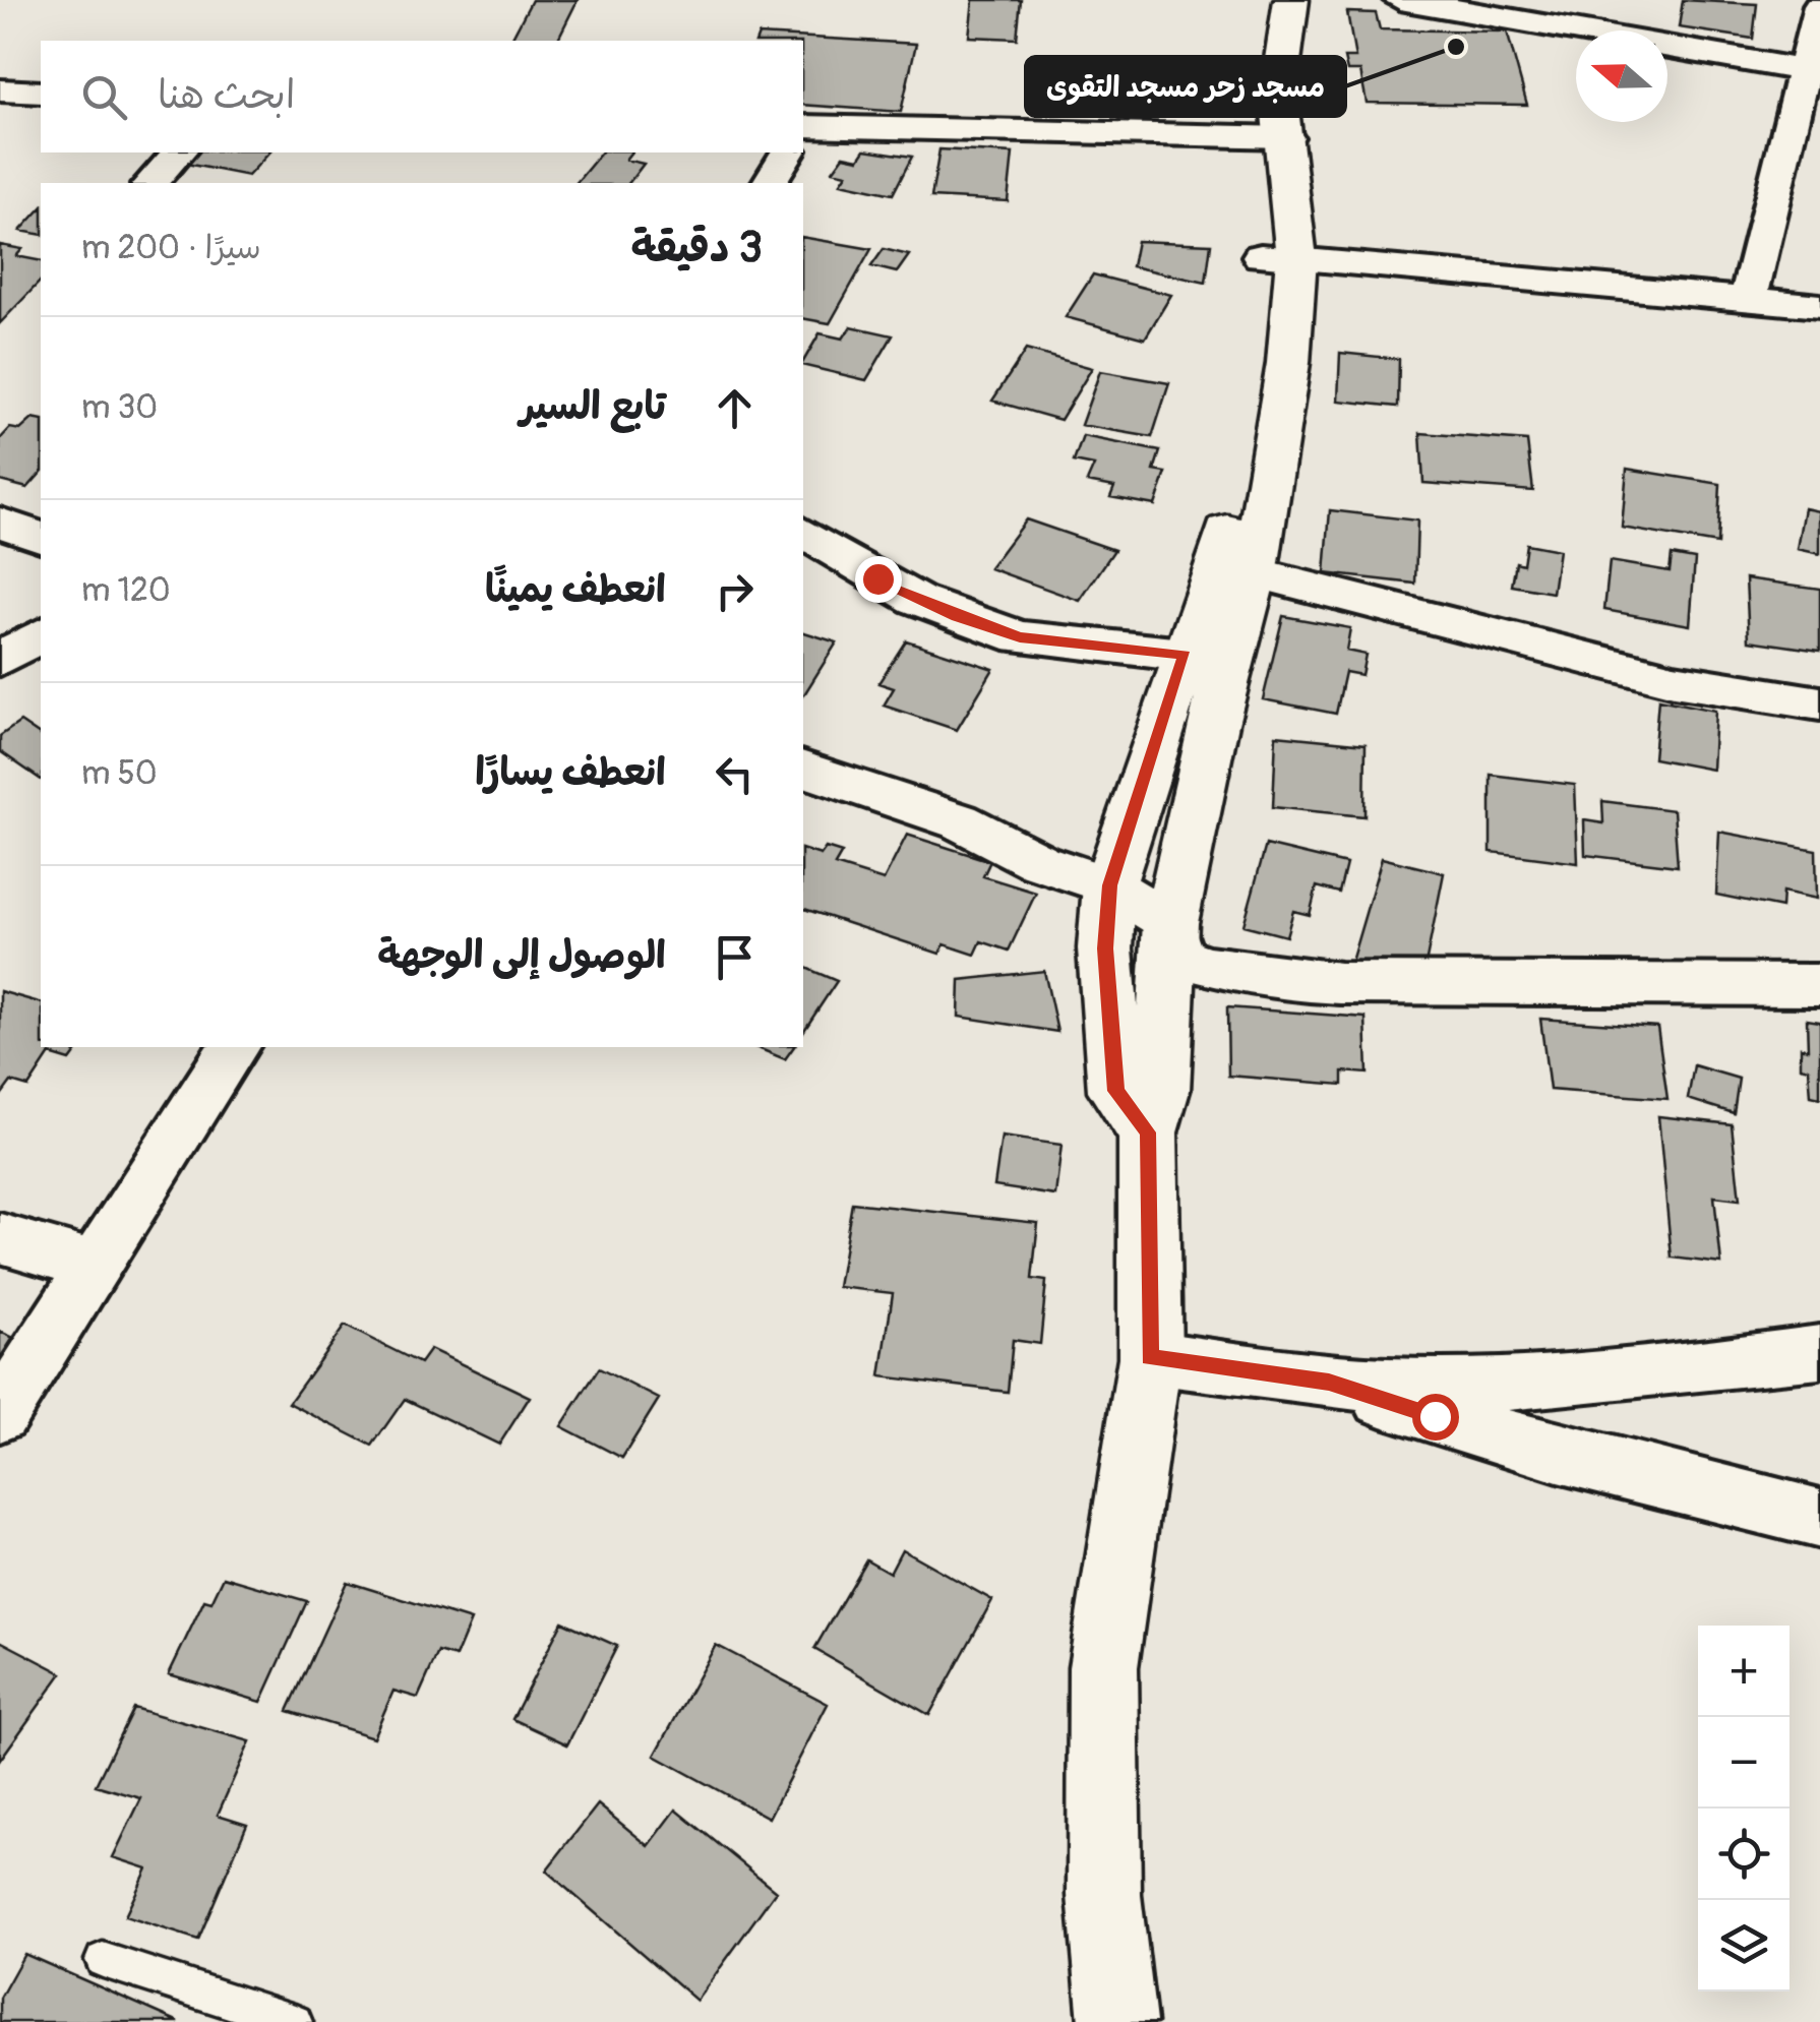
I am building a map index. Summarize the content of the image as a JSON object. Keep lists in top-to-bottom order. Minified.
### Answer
{"places":["مسجد زحر مسجد التقوى"],"north":"left","page":{"search":"ابحث هنا","heading":["3 دقيقة","سيرًا · 200 m"],"list":[["تابع السير","30 m"],["انعطف يمينًا","120 m"],["انعطف يسارًا","50 m"],"الوصول إلى الوجهة"],"map_buttons":["+","−"]}}
